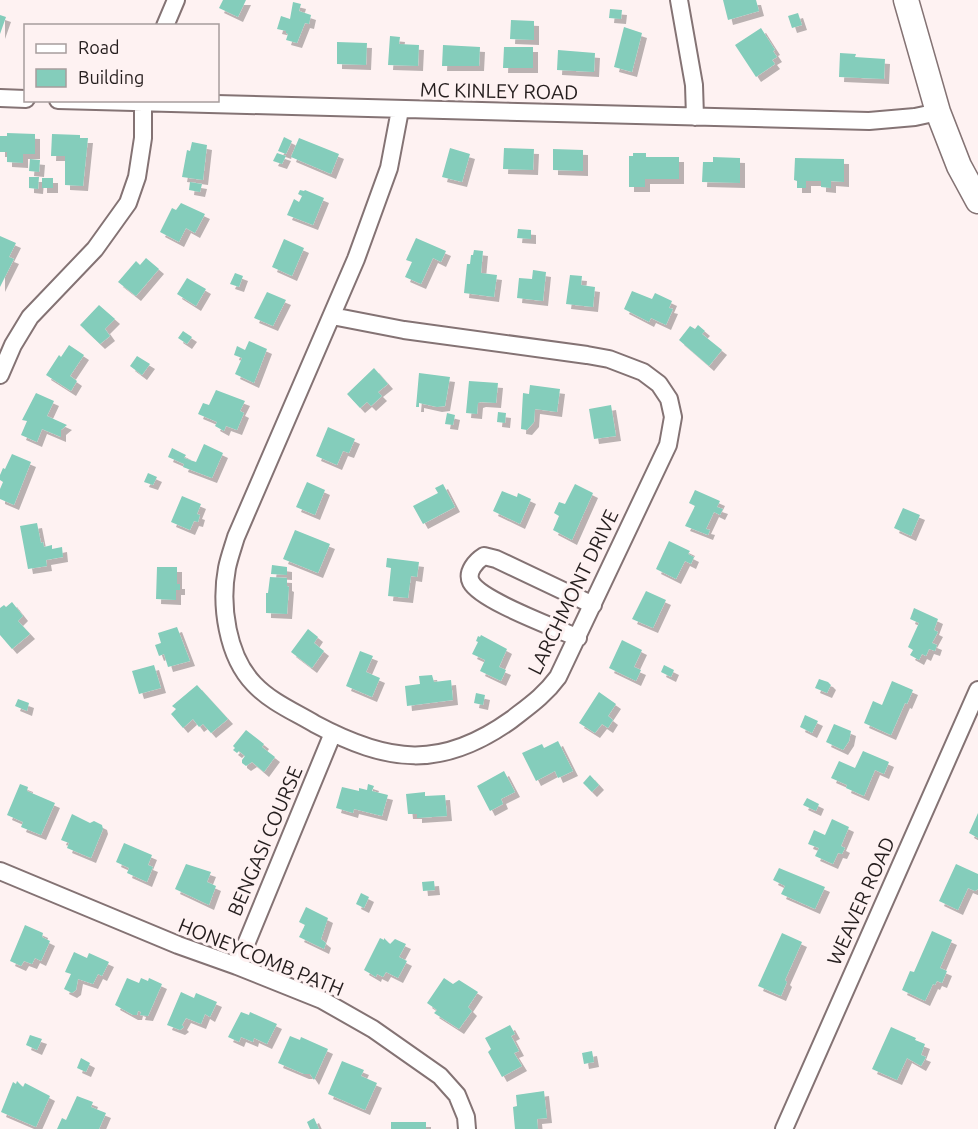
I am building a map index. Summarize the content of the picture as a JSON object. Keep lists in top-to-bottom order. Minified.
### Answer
{"streets":{"street":["MC KINLEY ROAD","LARCHMONT DRIVE","BENGASI COURSE","WEAVER ROAD","HONEYCOMB PATH"]},"crossings":[["MC KINLEY ROAD","LARCHMONT DRIVE"],["LARCHMONT DRIVE","BENGASI COURSE"],["BENGASI COURSE","HONEYCOMB PATH"]],"legend":["Road","Building"]}
